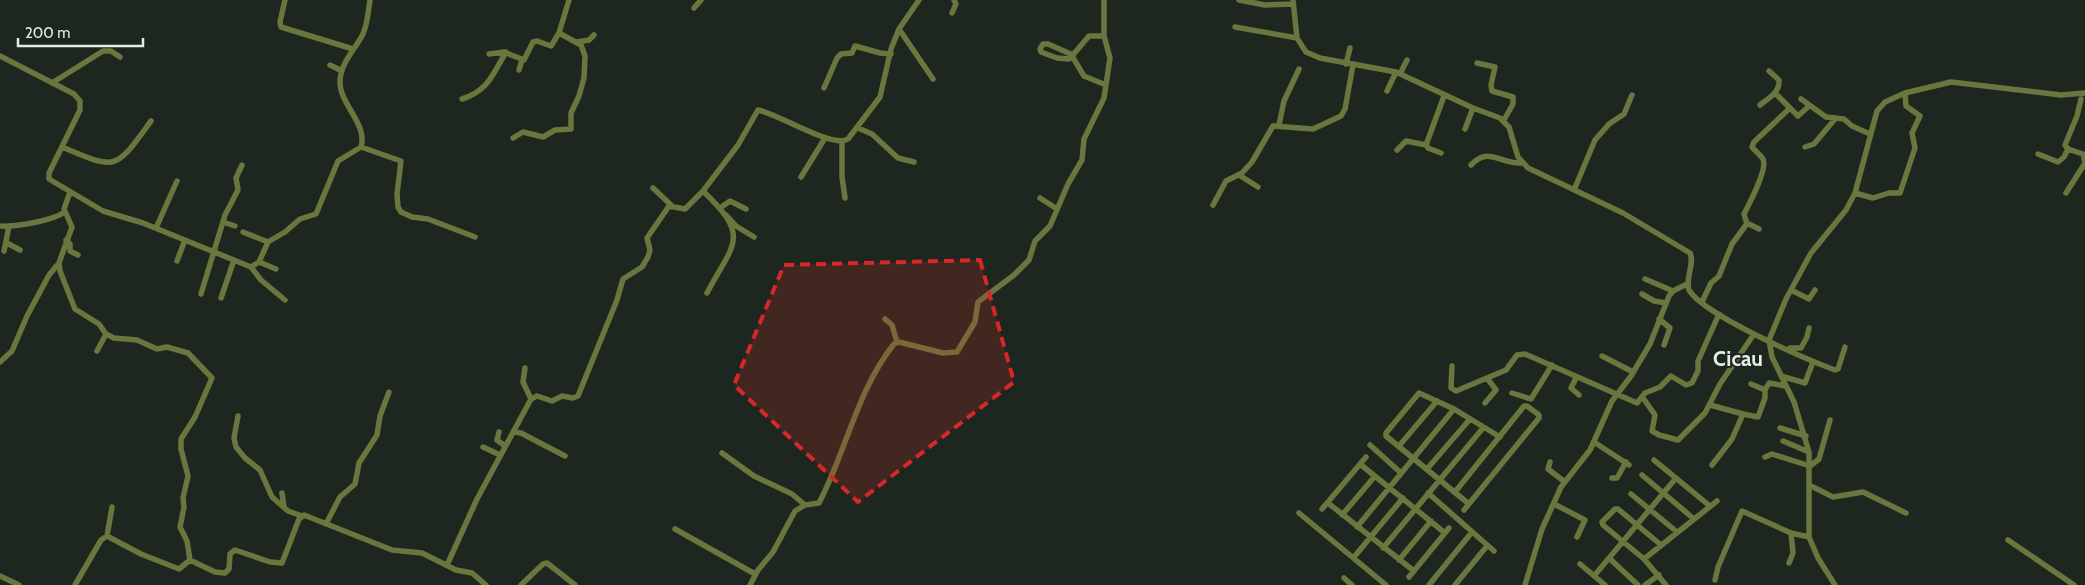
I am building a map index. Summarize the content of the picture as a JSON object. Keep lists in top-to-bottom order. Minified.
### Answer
{"districts":["Cicau"],"scale_bar":"200 m"}
